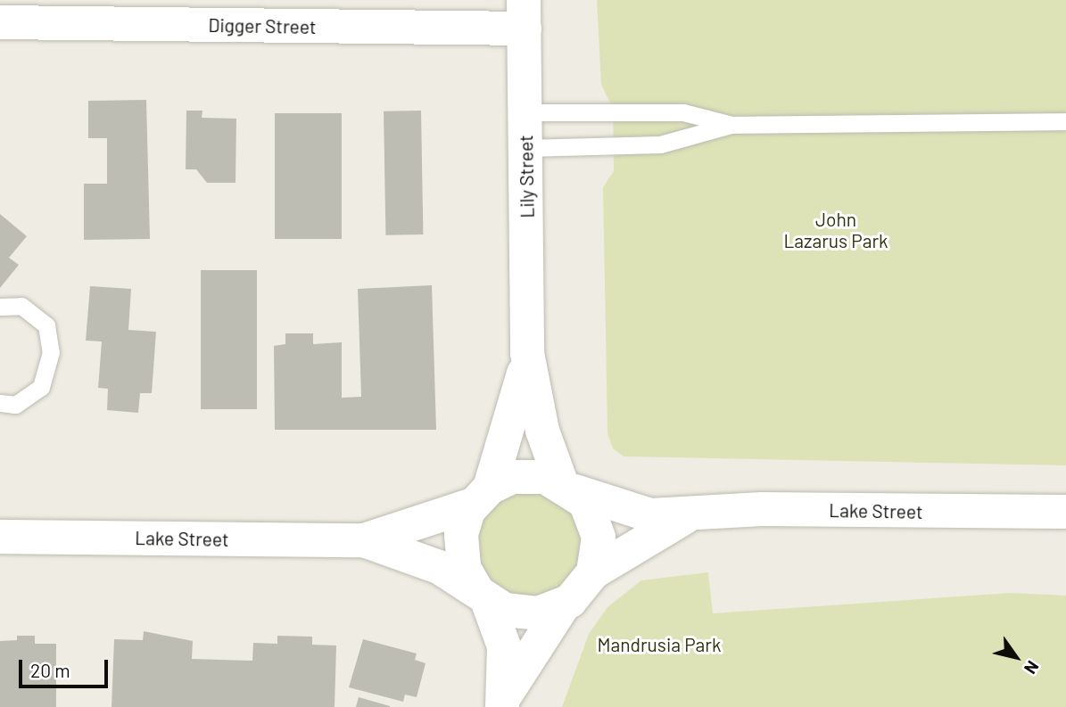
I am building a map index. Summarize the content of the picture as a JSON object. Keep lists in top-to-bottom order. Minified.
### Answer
{"streets":{"main road":["Digger Street","Lily Street","Lake Street"]},"crossings":[["Digger Street","Lily Street"],["Lily Street","Lake Street"]],"parks":["John Lazarus Park","Mandrusia Park"],"scale_bar":"20 m","north":"bottom right"}
